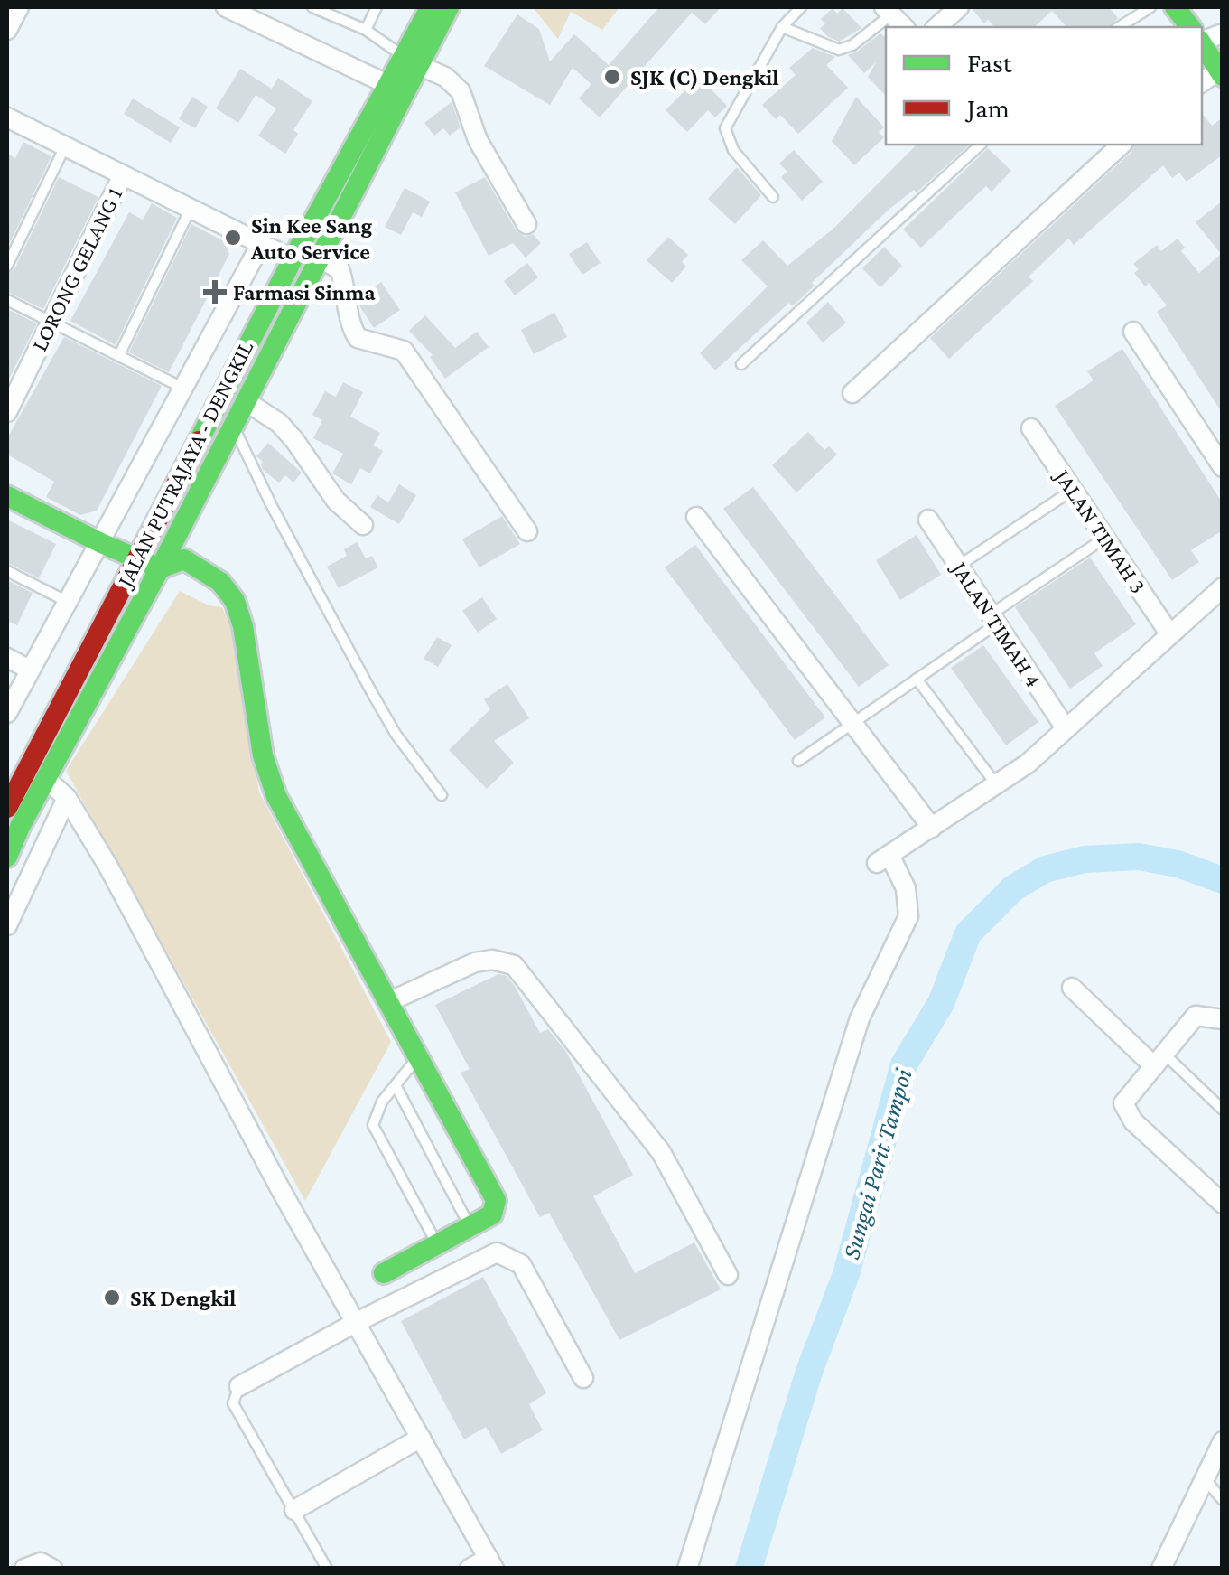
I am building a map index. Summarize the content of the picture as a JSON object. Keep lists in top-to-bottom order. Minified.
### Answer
{"streets":{"main road":["JALAN PUTRAJAYA - DENGKIL"],"street":["LORONG GELANG 1","JALAN TIMAH 3","JALAN TIMAH 4"]},"water":["Sungai Parit Tampoi"],"places":{"other":["SJK (C) Dengkil","Sin Kee Sang Auto Service","SK Dengkil"],"health":["Farmasi Sinma"]},"legend":["Fast","Jam"]}
